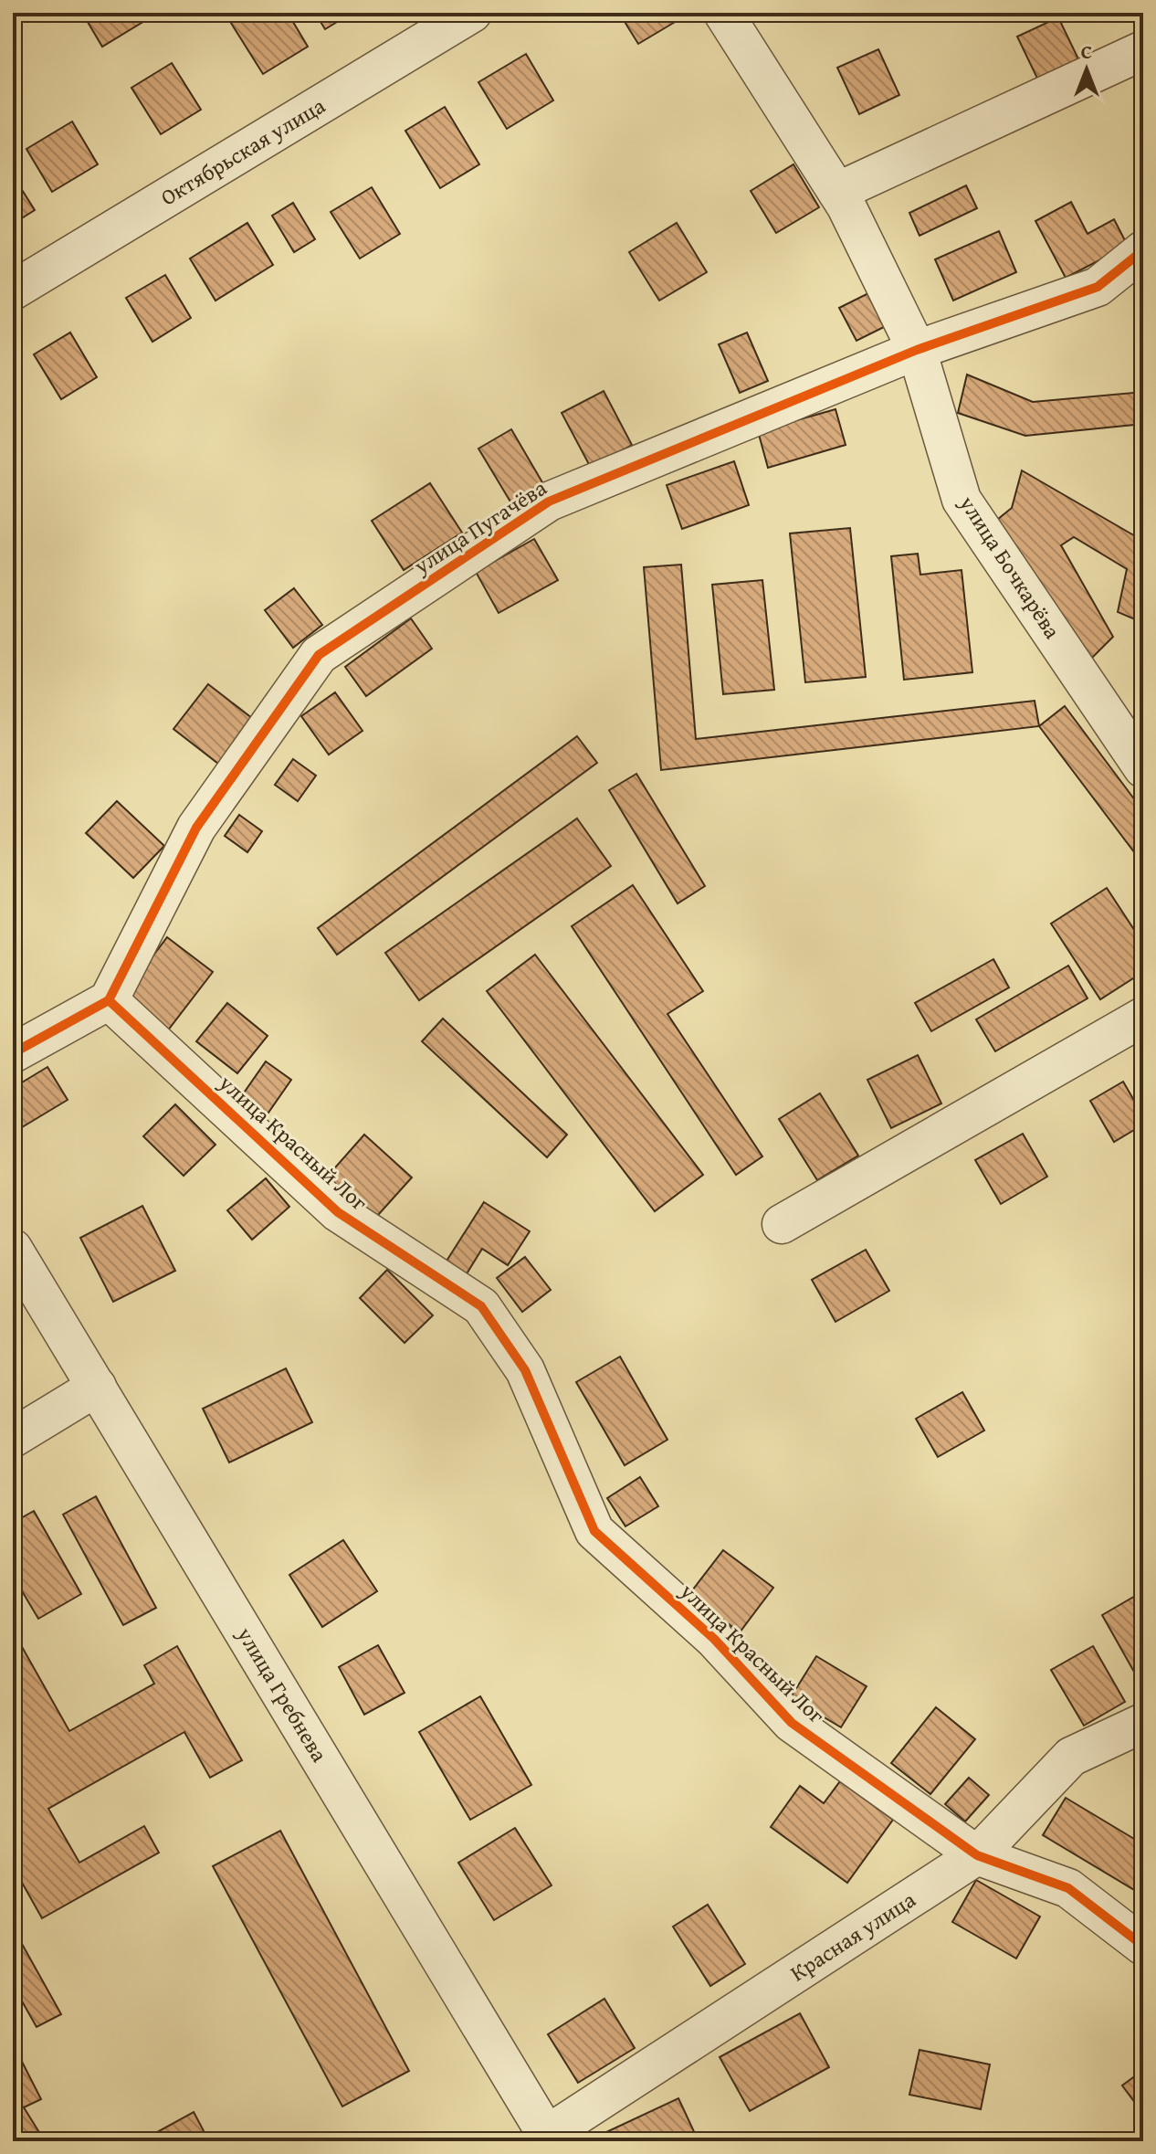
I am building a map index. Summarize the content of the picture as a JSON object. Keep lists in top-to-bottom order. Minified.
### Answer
{"streets":{"street":["Октябрьская улица","улица Пугачёва","улица Бочкарёва","улица Красный Лог","улица Гребнева","Красная улица"]},"crossings":[["улица Пугачёва","улица Бочкарёва"],["улица Пугачёва","улица Красный Лог"],["улица Красный Лог","Красная улица"],["улица Гребнева","Красная улица"]],"north":"top"}
